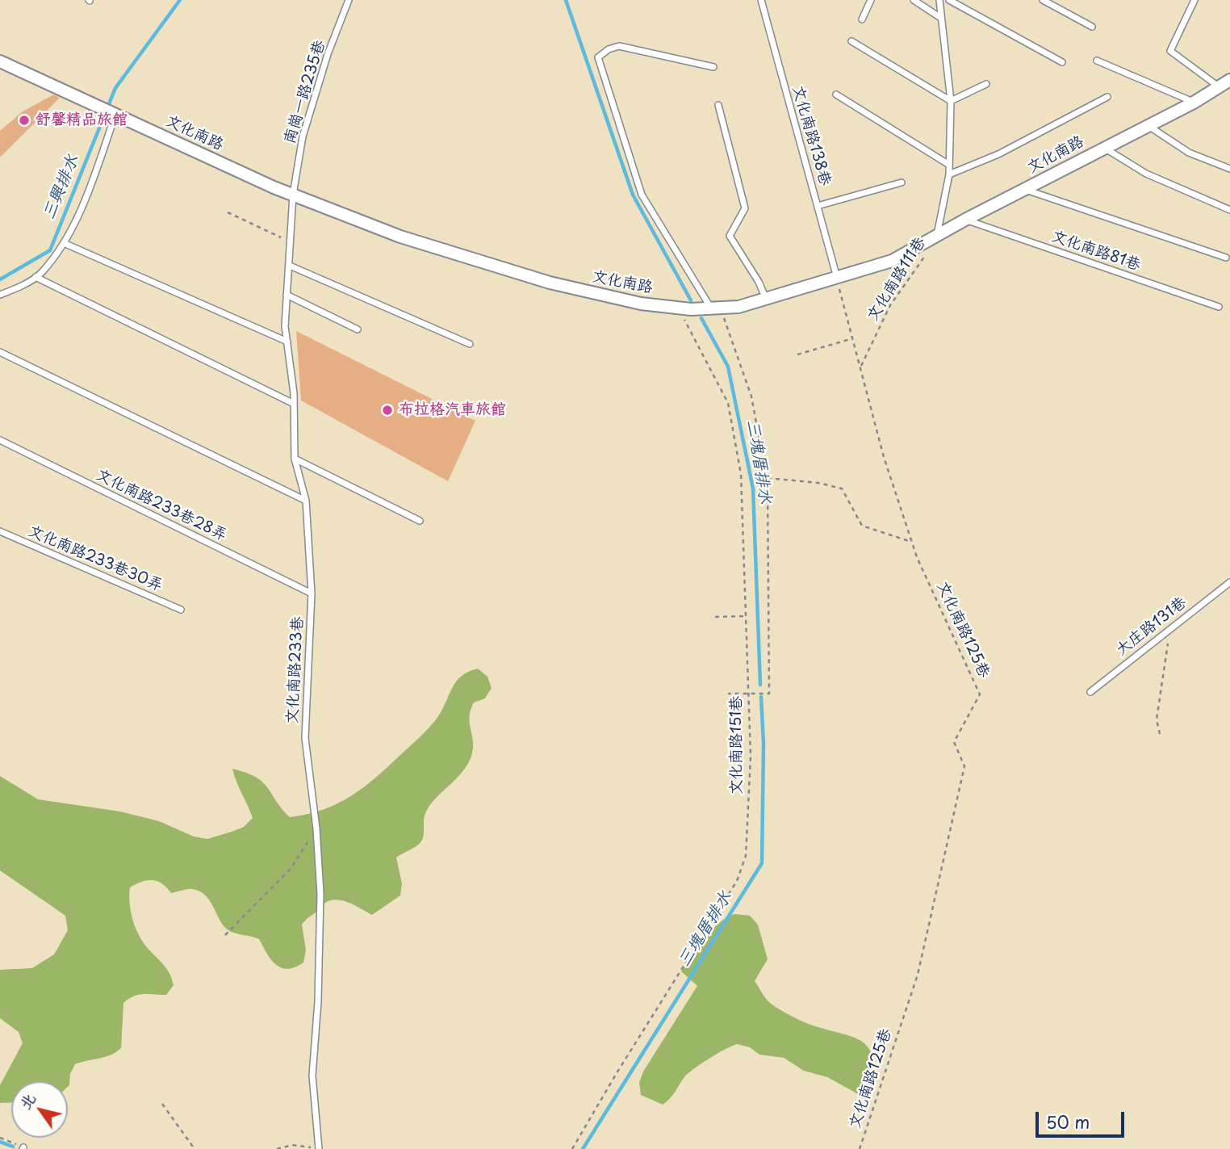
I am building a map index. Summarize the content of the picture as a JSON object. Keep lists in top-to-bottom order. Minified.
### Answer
{"streets":{"street":["文化南路"],"lane":["南崗一路235巷","文化南路138巷","文化南路81巷","文化南路233巷28弄","文化南路233巷30弄","大庄路131巷","文化南路233巷"],"path":["文化南路111巷","文化南路125巷","文化南路151巷"]},"crossings":[["南崗一路235巷","文化南路"],["南崗一路235巷","文化南路233巷"],["文化南路","文化南路138巷"],["文化南路","文化南路81巷"],["文化南路","文化南路125巷"],["文化南路","文化南路233巷"],["文化南路","文化南路151巷"],["文化南路138巷","文化南路125巷"],["文化南路111巷","文化南路125巷"],["文化南路233巷28弄","文化南路233巷"]],"water":["三興排水","三塊厝排水"],"places":["舒馨精品旅館","布拉格汽車旅館"],"scale_bar":"50 m","north":"top left"}
